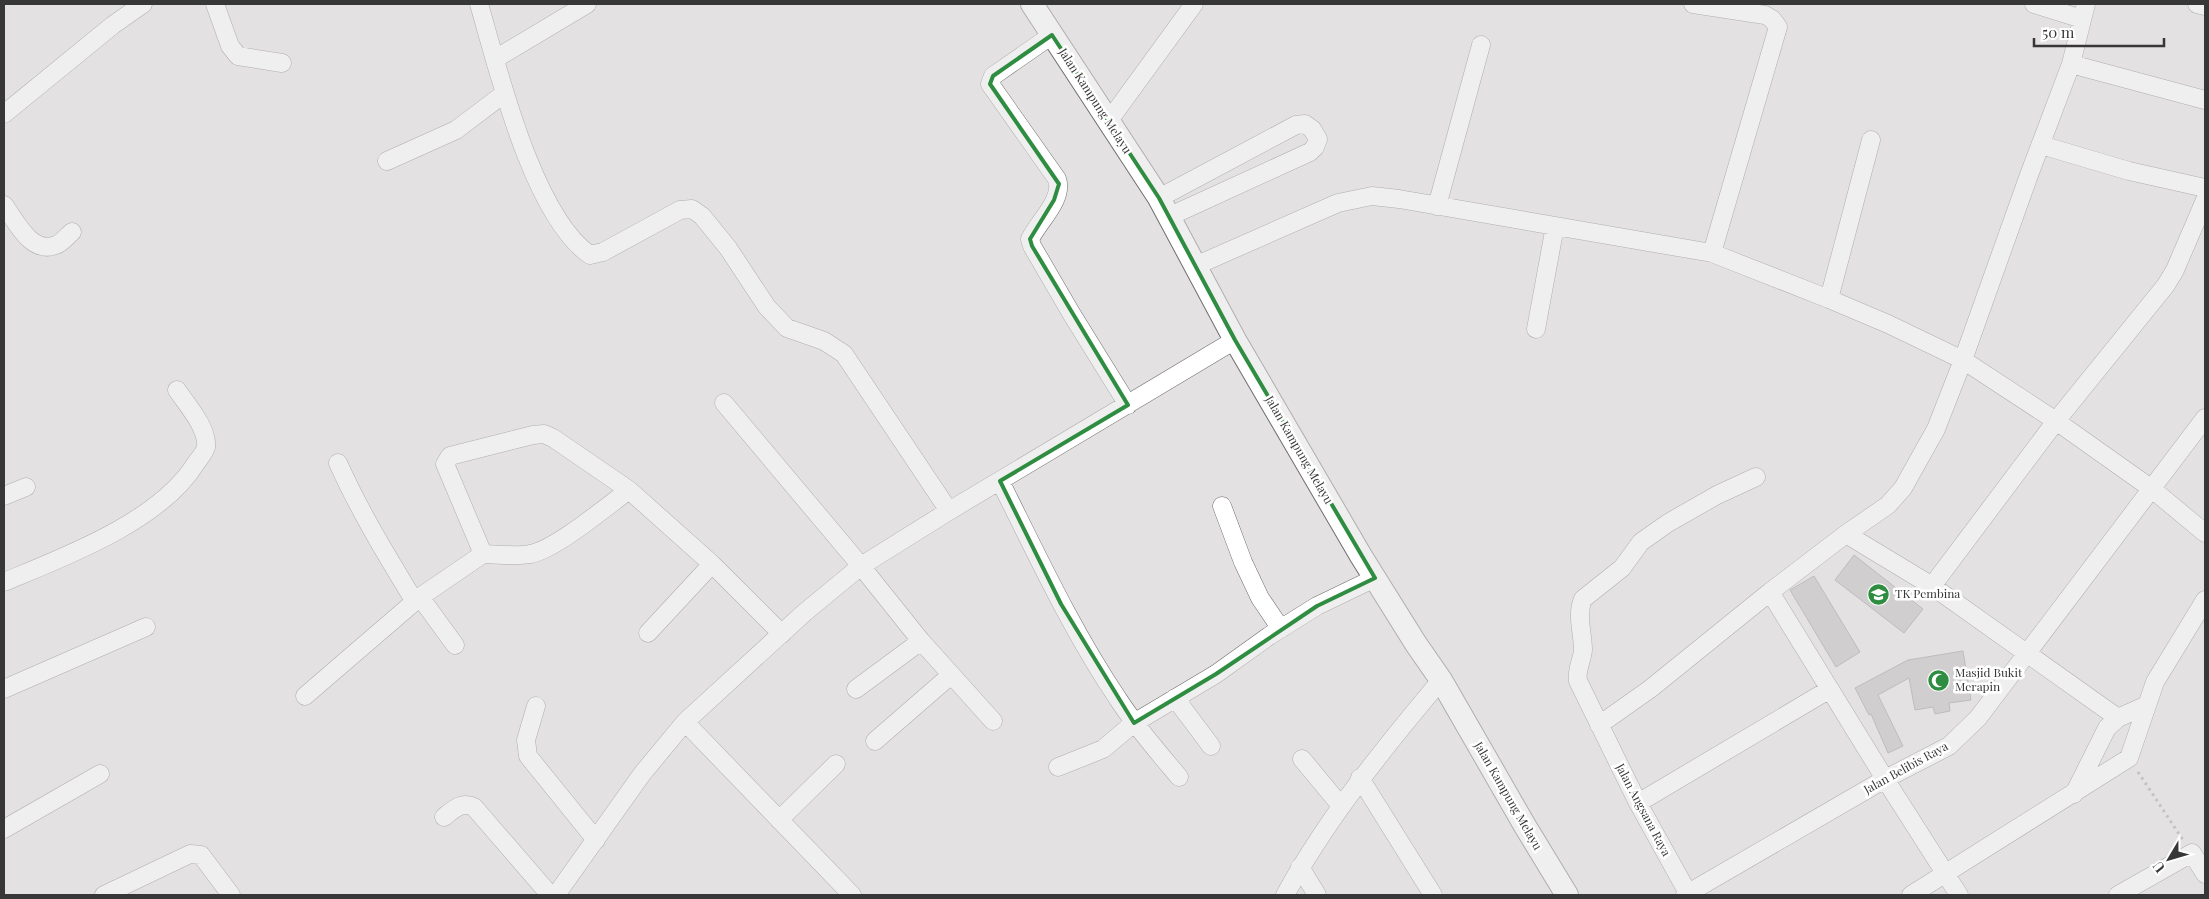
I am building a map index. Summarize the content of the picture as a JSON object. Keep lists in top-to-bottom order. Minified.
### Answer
{"streets":{"main road":["Jalan Kampung Melayu"],"street":["Jalan Belibis Raya","Jalan Angsana Raya"]},"crossings":[["Jalan Belibis Raya","Jalan Angsana Raya"]],"places":{"school or university":["TK Pembina"],"mosque":["Masjid Bukit Merapin"]},"scale_bar":"50 m","north":"bottom left"}
